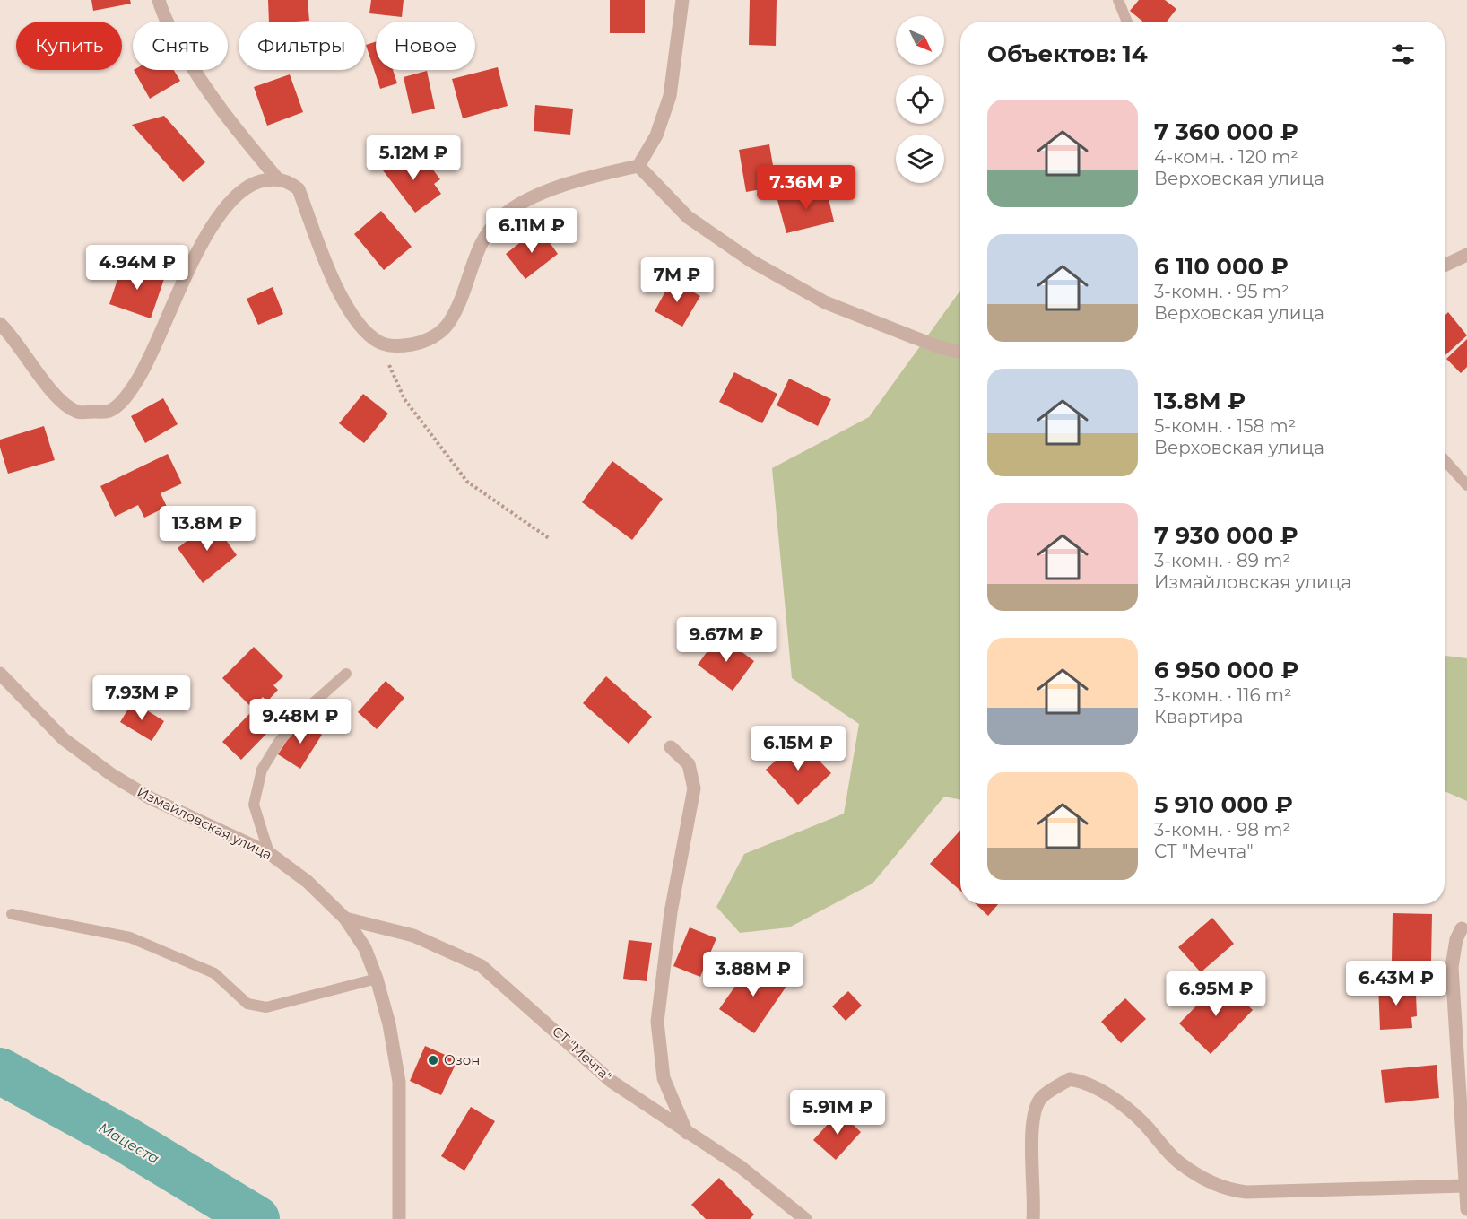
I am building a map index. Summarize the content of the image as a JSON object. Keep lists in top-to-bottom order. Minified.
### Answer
{"streets":{"street":["Измайловская улица","СТ \"Мечта\""]},"crossings":[["Измайловская улица","СТ \"Мечта\""]],"water":["Мацеста"],"places":["Озон"],"north":"bottom right","page":{"chip":["Купить","Снять","Фильтры","Новое"],"heading":"Объектов: 14","list":[{"name":"7 360 000 ₽","note":"4-комн. · 120 m² · Верховская улица"},{"name":"6 110 000 ₽","note":"3-комн. · 95 m² · Верховская улица"},{"name":"13.8M ₽","note":"5-комн. · 158 m² · Верховская улица"},{"name":"7 930 000 ₽","note":"3-комн. · 89 m² · Измайловская улица"},{"name":"6 950 000 ₽","note":"3-комн. · 116 m² · Квартира"},{"name":"5 910 000 ₽","note":"3-комн. · 98 m² · СТ \"Мечта\""}],"price":["5.12M ₽","7.36M ₽","6.11M ₽","4.94M ₽","7M ₽","13.8M ₽","9.67M ₽","7.93M ₽","9.48M ₽","6.15M ₽","3.88M ₽","6.43M ₽","6.95M ₽","5.91M ₽"]}}
